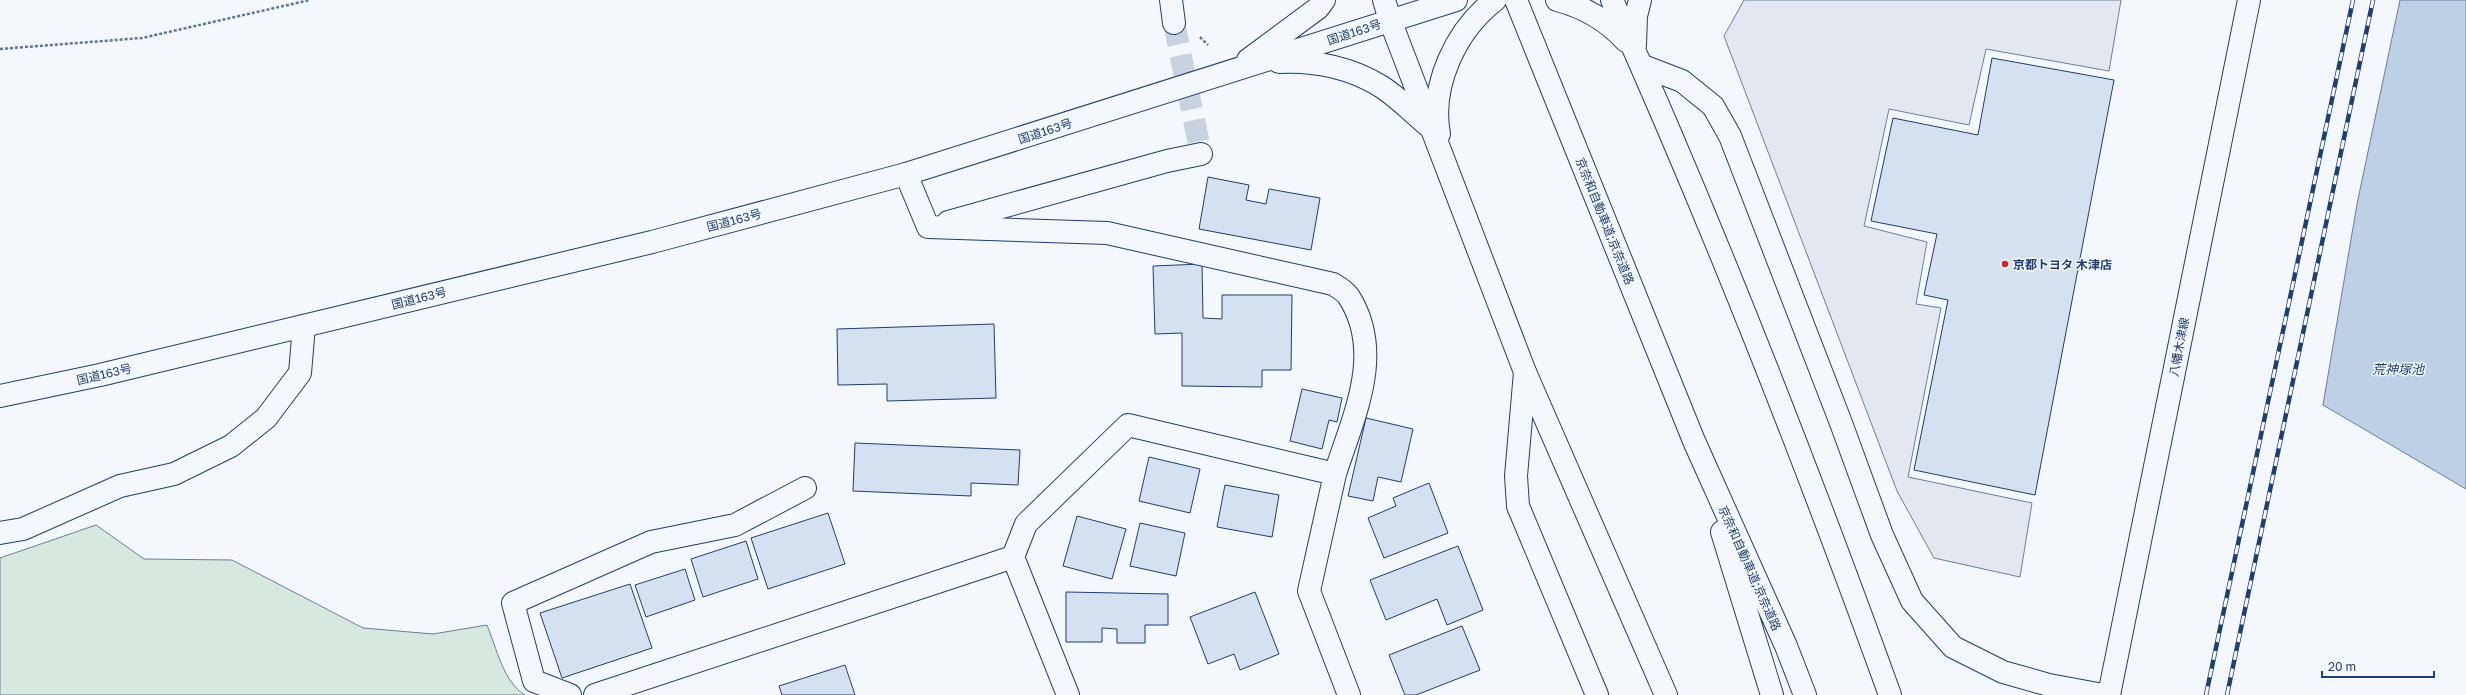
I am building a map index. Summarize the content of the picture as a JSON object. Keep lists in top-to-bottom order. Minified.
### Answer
{"streets":{"main road":["国道163号","京奈和自動車道;京奈道路","八幡木津線"]},"water":["荒神塚池"],"places":["京都トヨタ 木津店"],"scale_bar":"20 m"}
